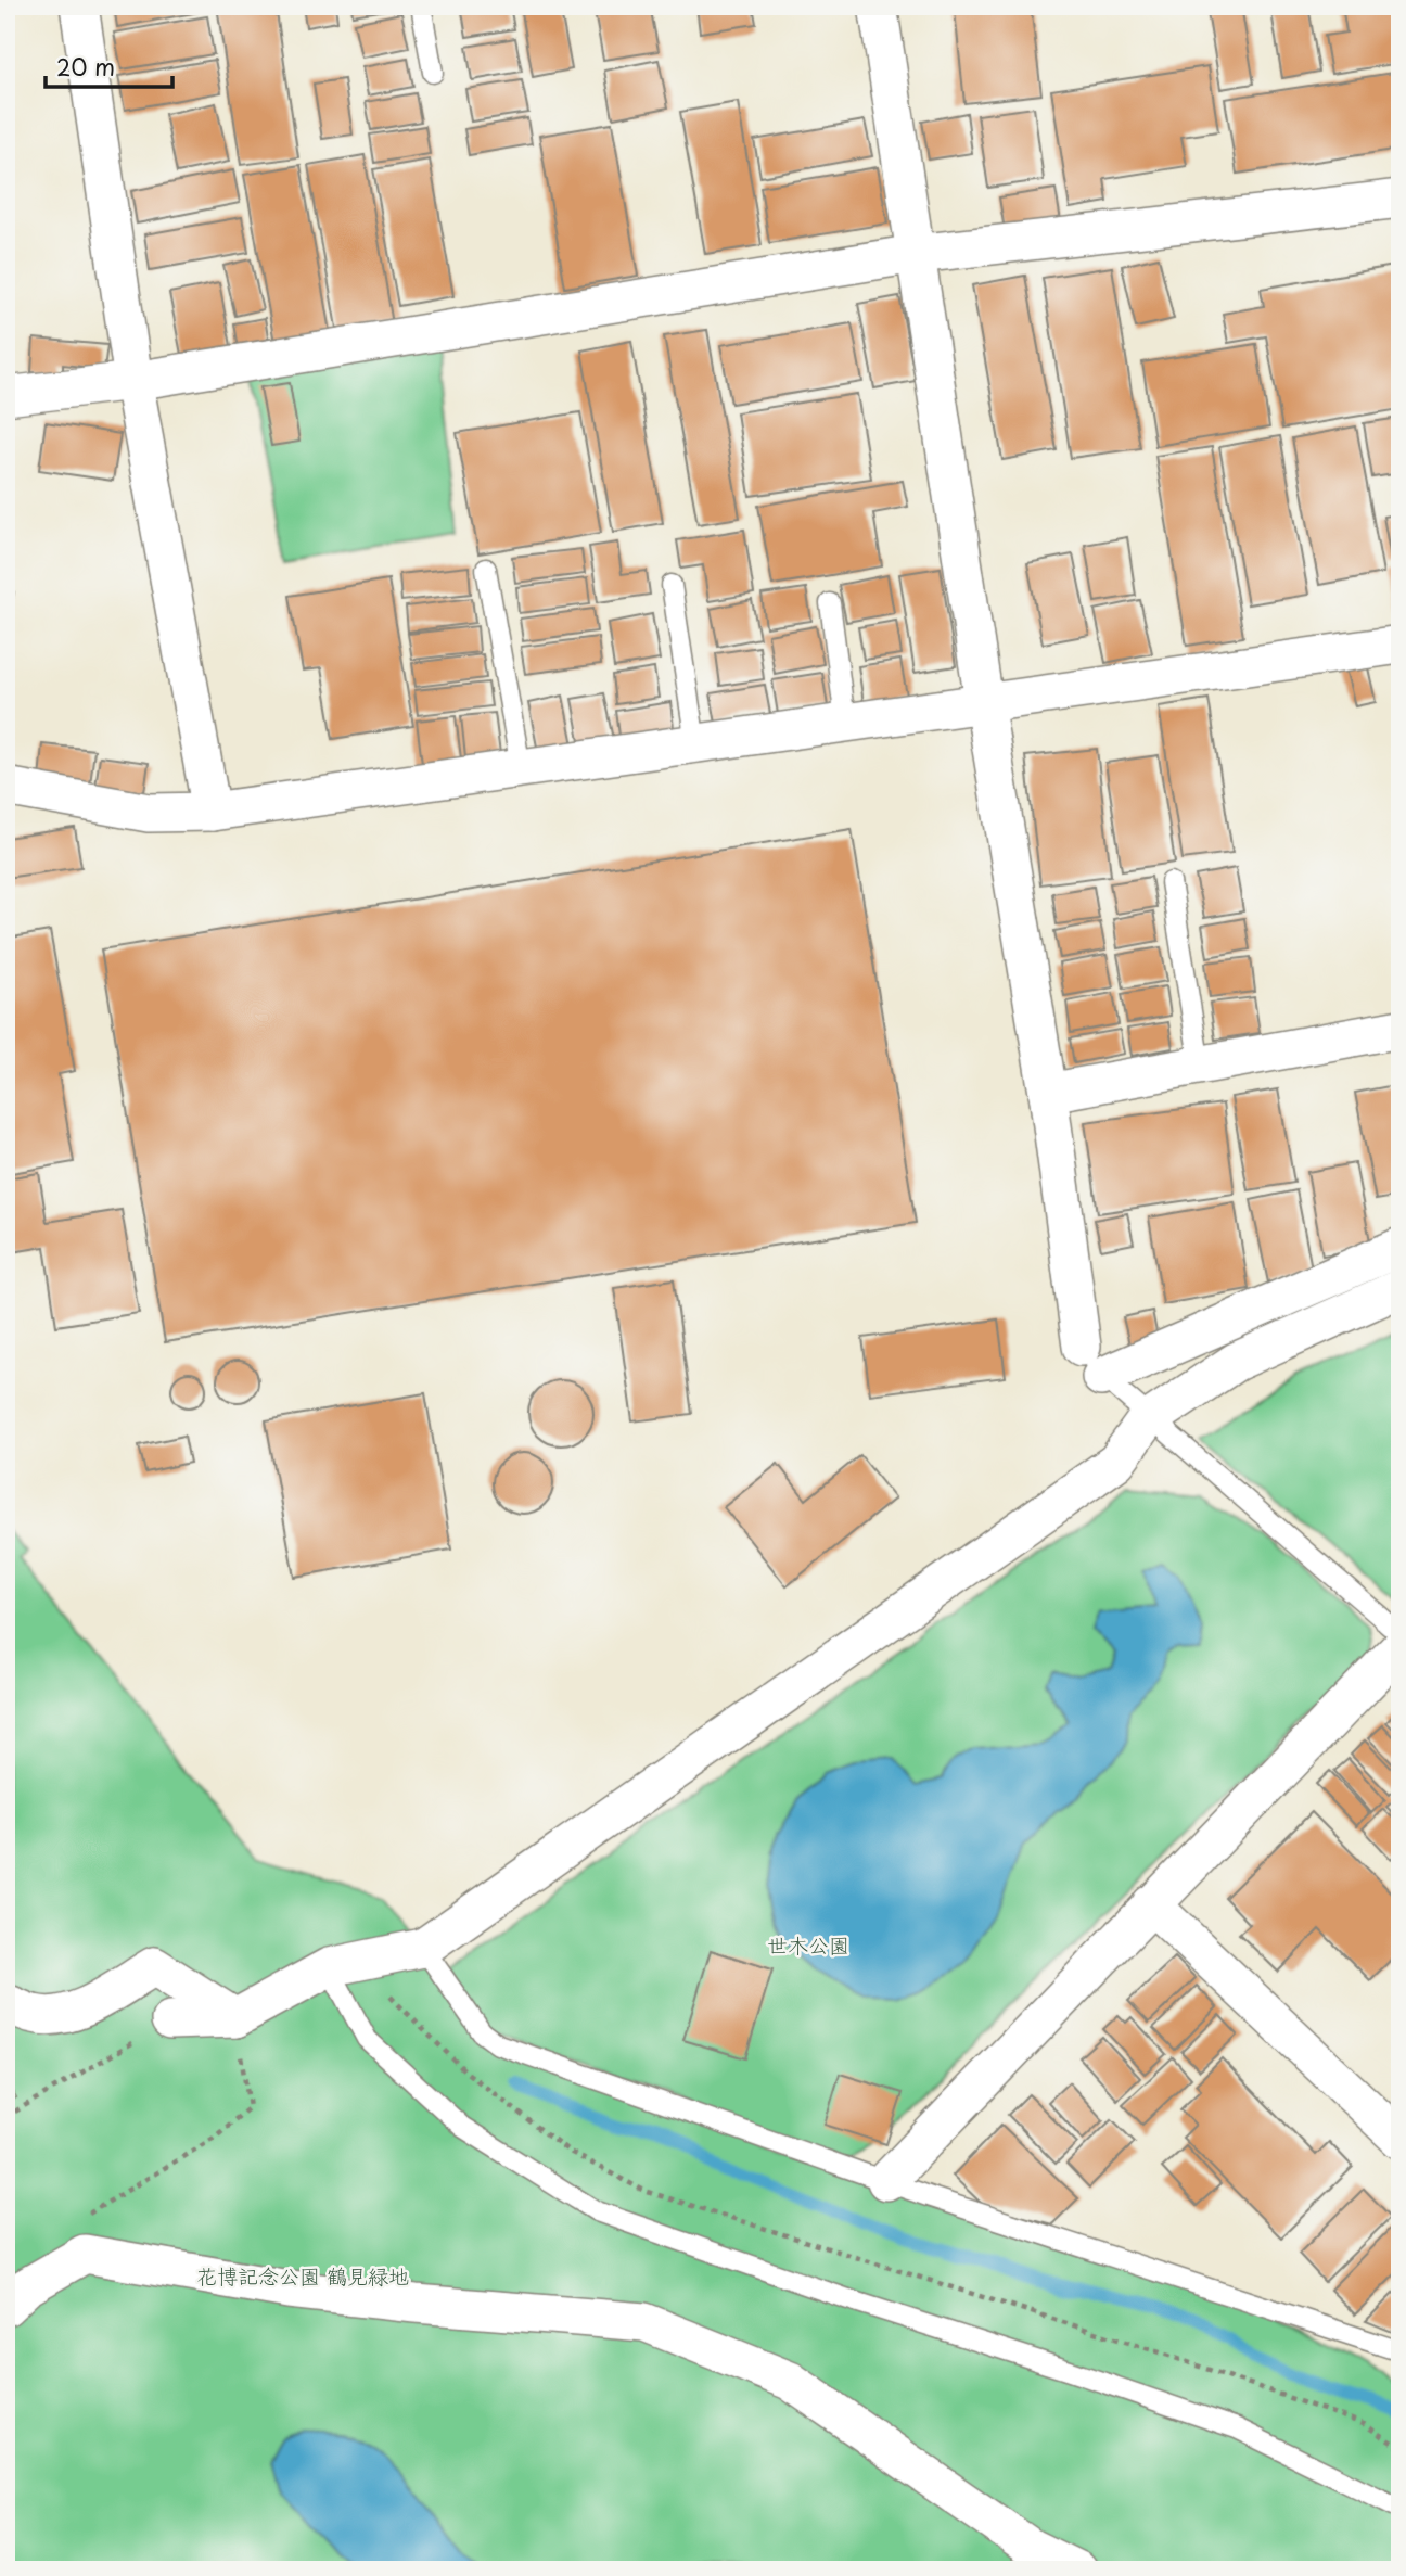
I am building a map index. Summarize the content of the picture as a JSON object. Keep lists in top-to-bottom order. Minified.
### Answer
{"parks":["世木公園","花博記念公園 鶴見緑地"],"scale_bar":"20 m"}
